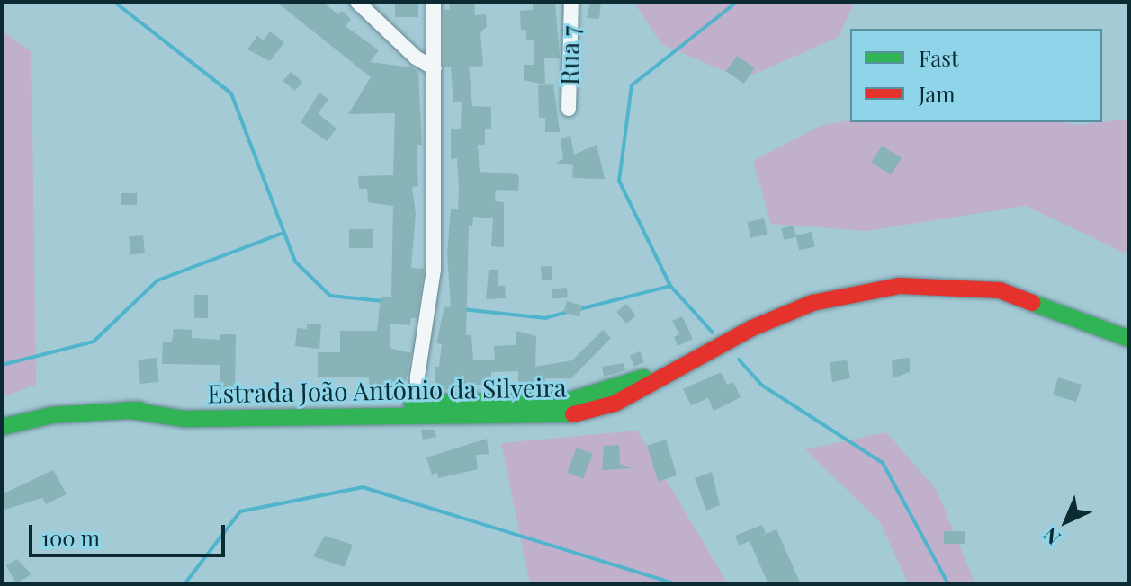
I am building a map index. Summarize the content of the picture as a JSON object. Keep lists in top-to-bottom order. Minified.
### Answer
{"streets":{"main road":["Estrada João Antônio da Silveira"],"street":["Rua 7"]},"legend":["Fast","Jam"],"scale_bar":"100 m","north":"bottom left"}
